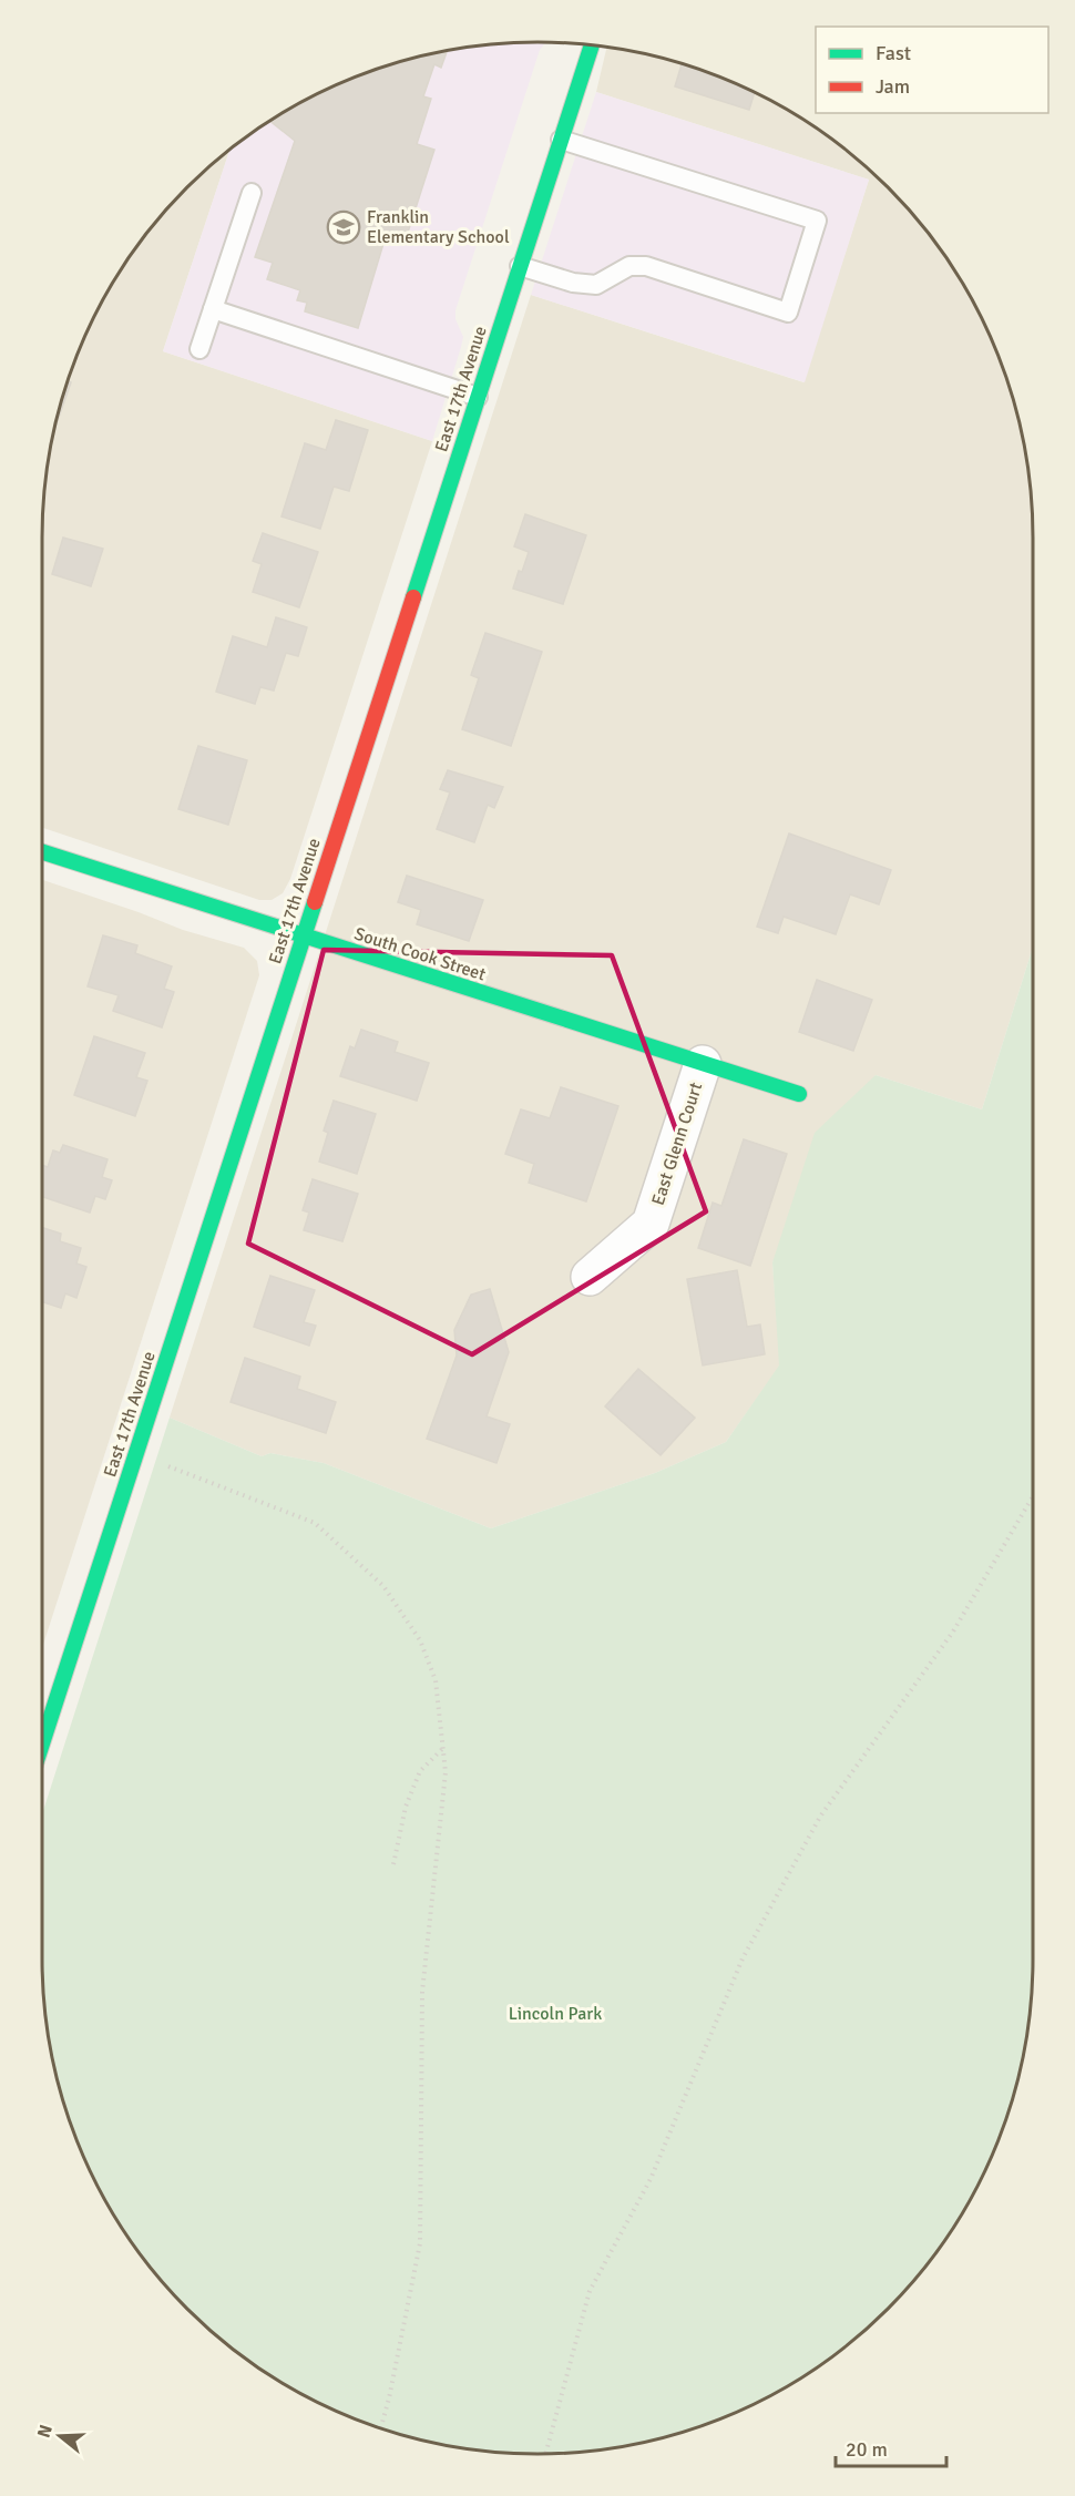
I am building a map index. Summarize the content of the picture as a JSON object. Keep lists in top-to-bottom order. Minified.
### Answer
{"streets":{"street":["East 17th Avenue","South Cook Street","East Glenn Court"]},"crossings":[["East 17th Avenue","South Cook Street"],["South Cook Street","East Glenn Court"]],"parks":["Lincoln Park"],"places":{"school or university":["Franklin Elementary School"]},"legend":["Fast","Jam"],"scale_bar":"20 m","north":"left"}
